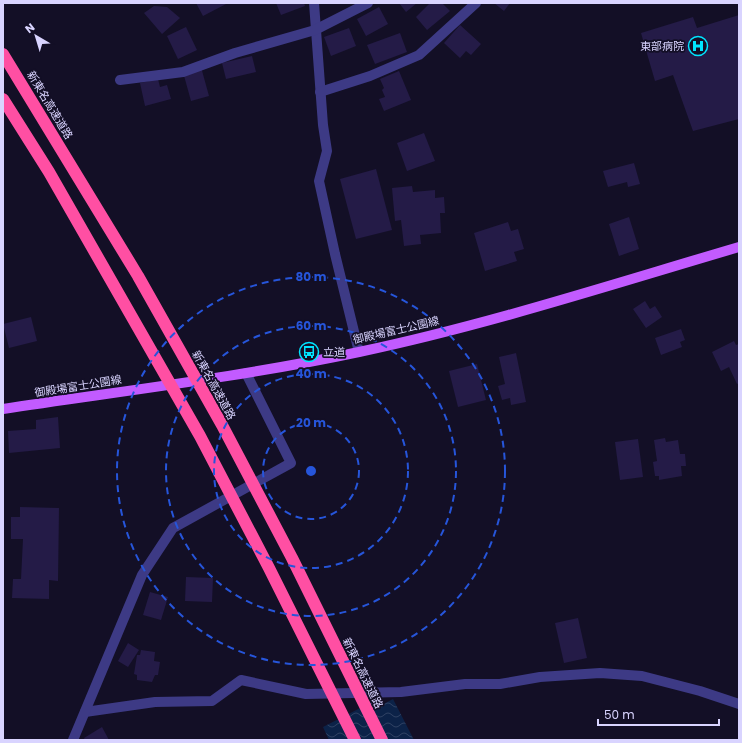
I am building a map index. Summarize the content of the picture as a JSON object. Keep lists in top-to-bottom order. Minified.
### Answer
{"streets":{"highway":["新東名高速道路"],"main road":["御殿場富士公園線"]},"places":{"hospital":["東部病院"],"bus stop":["立道"]},"scale_bar":"50 m","north":"top left","rings":["80 m","60 m","40 m","20 m"]}
